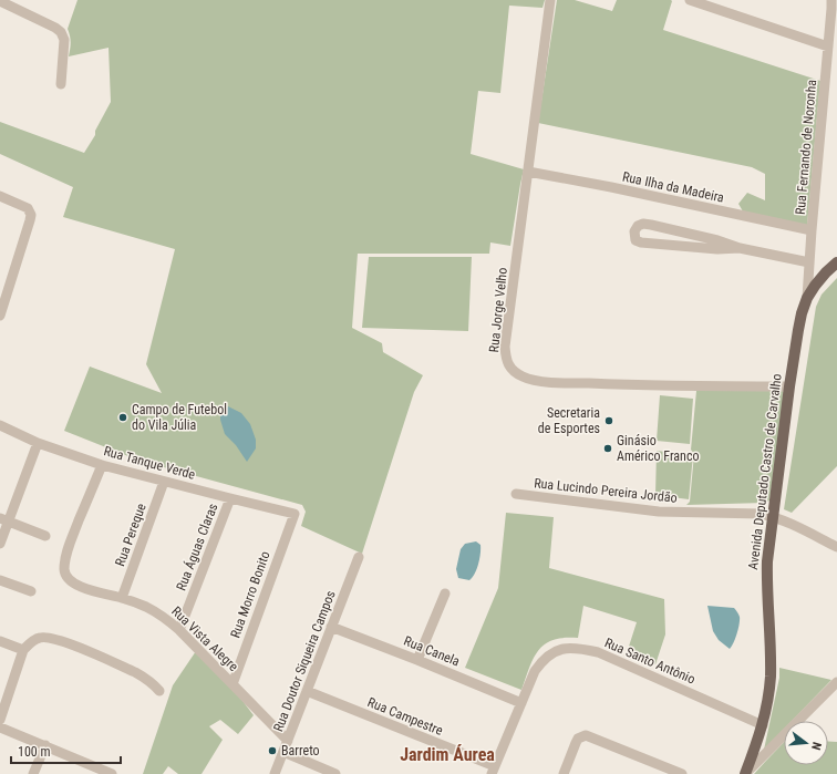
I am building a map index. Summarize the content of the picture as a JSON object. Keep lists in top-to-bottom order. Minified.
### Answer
{"streets":{"main road":["Avenida Deputado Castro de Carvalho"],"street":["Rua Fernando de Noronha","Rua Ilha da Madeira","Rua Jorge Velho","Rua Tanque Verde","Rua Lucindo Pereira Jordão","Rua Pereque","Rua Águas Claras","Rua Morro Bonito","Rua Vista Alegre","Rua Canela","Rua Doutor Siqueira Campos","Rua Santo Antônio","Rua Campestre"]},"crossings":[["Rua Fernando de Noronha","Rua Ilha da Madeira"],["Rua Fernando de Noronha","Avenida Deputado Castro de Carvalho"],["Rua Ilha da Madeira","Rua Jorge Velho"],["Rua Jorge Velho","Avenida Deputado Castro de Carvalho"],["Rua Tanque Verde","Rua Pereque"],["Rua Tanque Verde","Rua Águas Claras"],["Rua Tanque Verde","Rua Morro Bonito"],["Rua Tanque Verde","Rua Vista Alegre"],["Avenida Deputado Castro de Carvalho","Rua Lucindo Pereira Jordão"],["Avenida Deputado Castro de Carvalho","Rua Santo Antônio"],["Rua Pereque","Rua Vista Alegre"],["Rua Águas Claras","Rua Vista Alegre"],["Rua Morro Bonito","Rua Vista Alegre"],["Rua Vista Alegre","Rua Doutor Siqueira Campos"],["Rua Canela","Rua Doutor Siqueira Campos"],["Rua Canela","Rua Santo Antônio"],["Rua Doutor Siqueira Campos","Rua Campestre"],["Rua Santo Antônio","Rua Campestre"]],"districts":["Jardim Áurea"],"places":["Campo de Futebol do Vila Júlia","Secretaria de Esportes","Ginásio Américo Franco","Barreto"],"scale_bar":"100 m","north":"right"}
